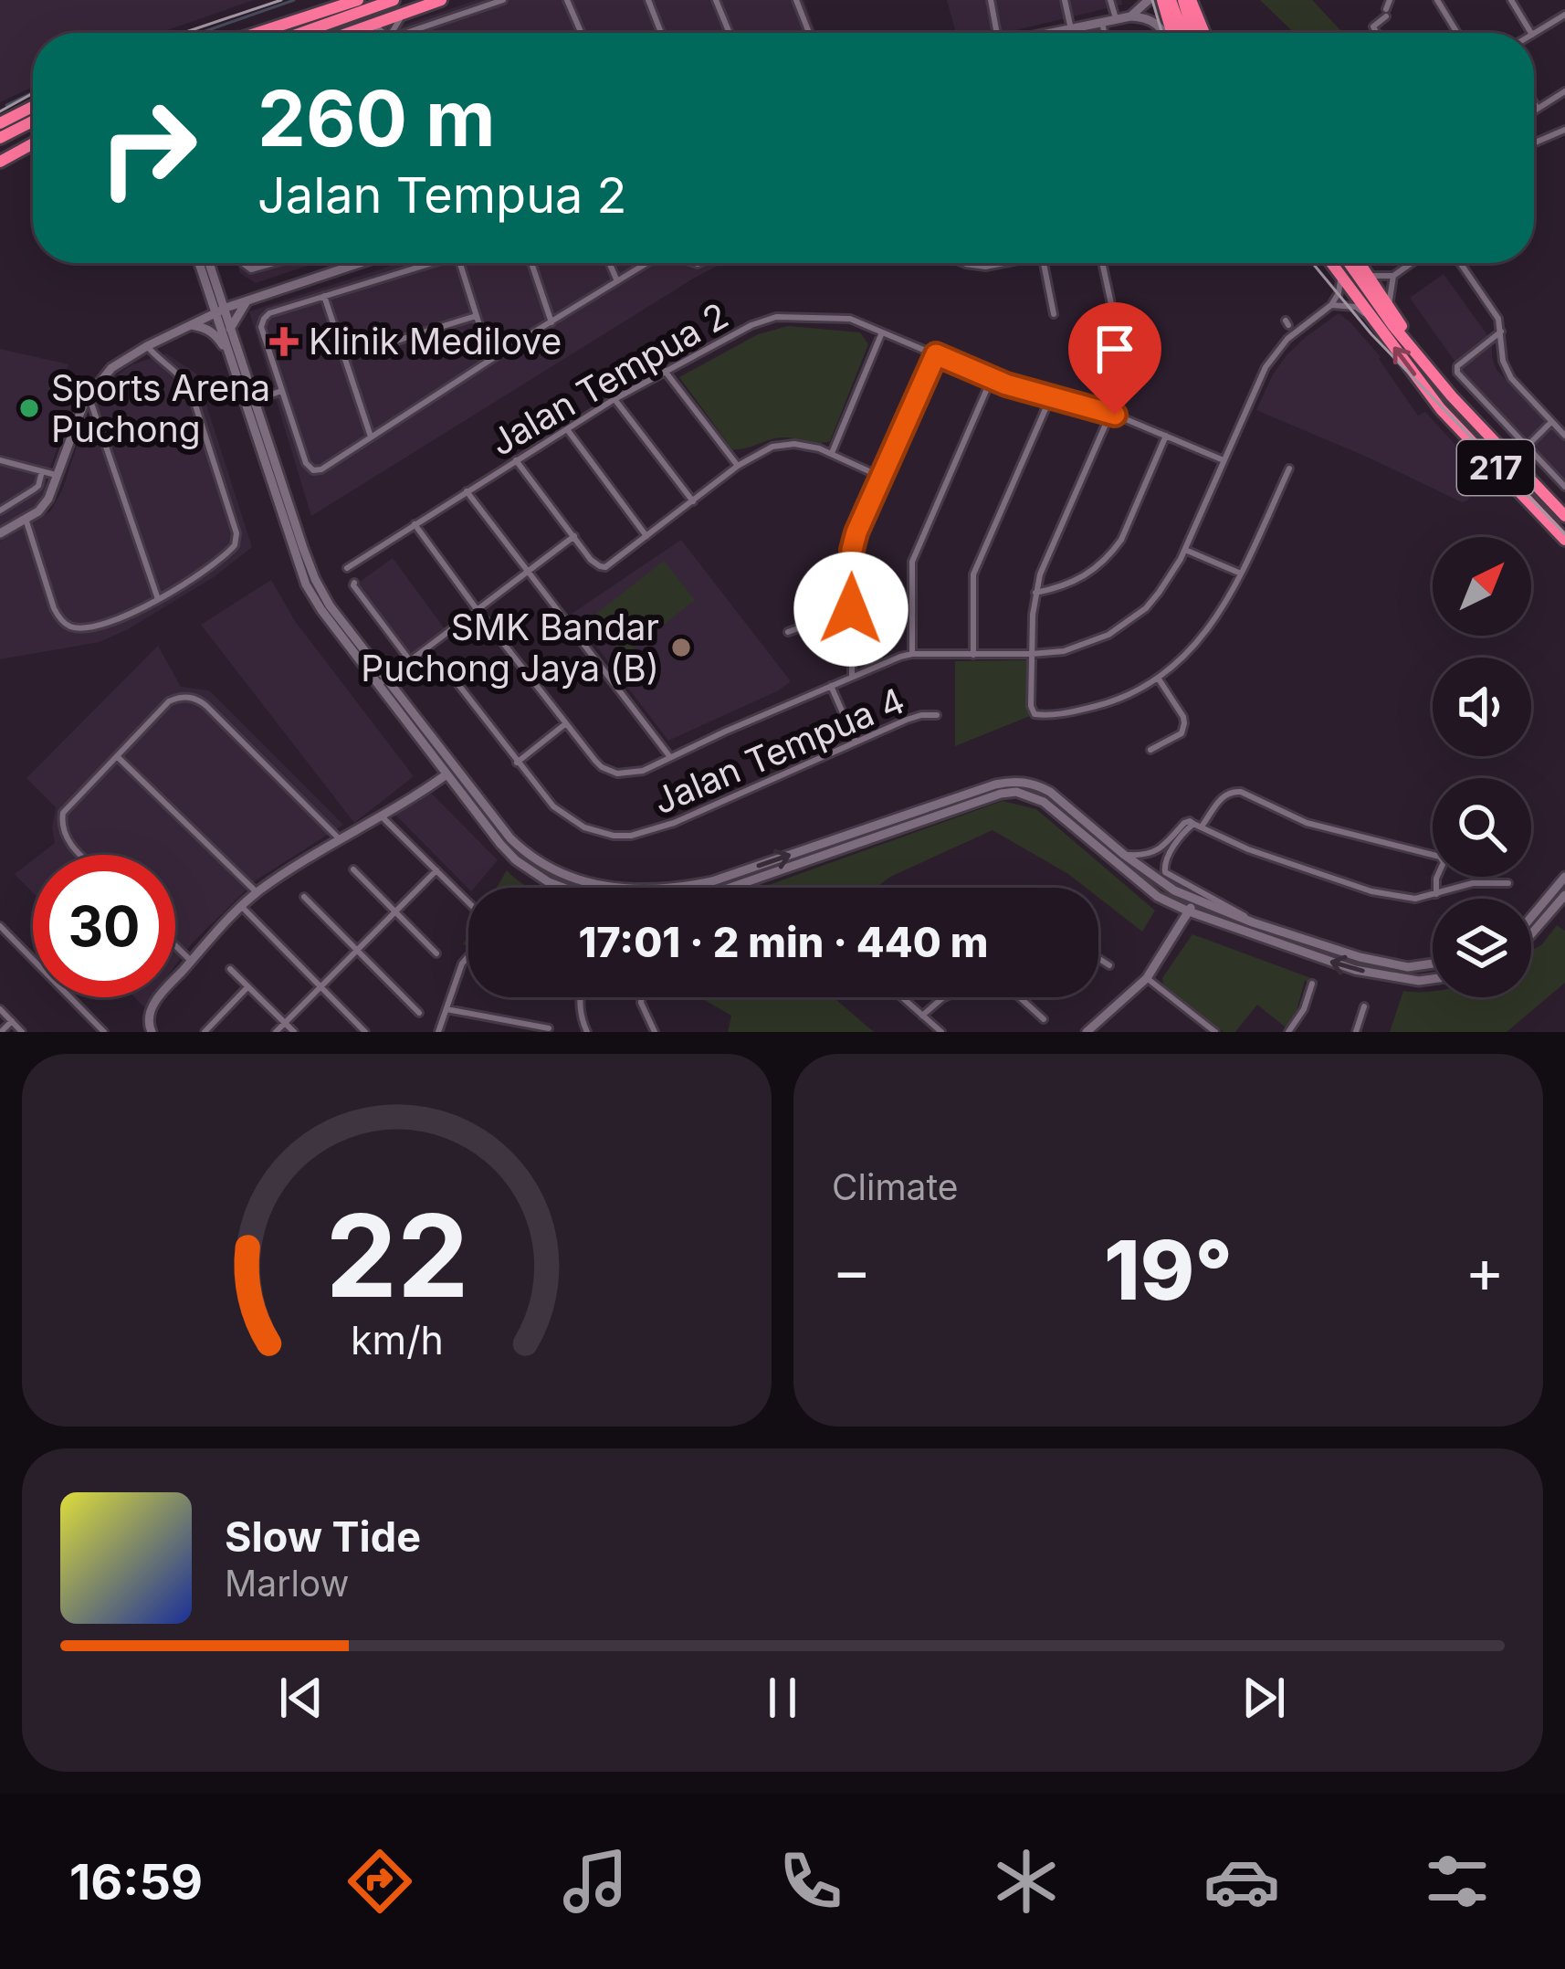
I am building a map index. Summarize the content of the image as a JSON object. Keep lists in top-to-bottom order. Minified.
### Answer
{"streets":{"highway":["217"],"street":["Jalan Tempua 2","Jalan Tempua 4"]},"places":{"health":["Klinik Medilove"],"other":["Sports Arena Puchong","SMK Bandar Puchong Jaya (B)"]},"north":"top right","page":{"turn":["260 m","Jalan Tempua 2"],"limit":"30","trip":"17:01 · 2 min · 440 m","tile":"Climate","heat":["−","19°","+"],"song":["Slow Tide","Marlow"],"tabs":"16:59","gauge":["22","km/h"]}}
